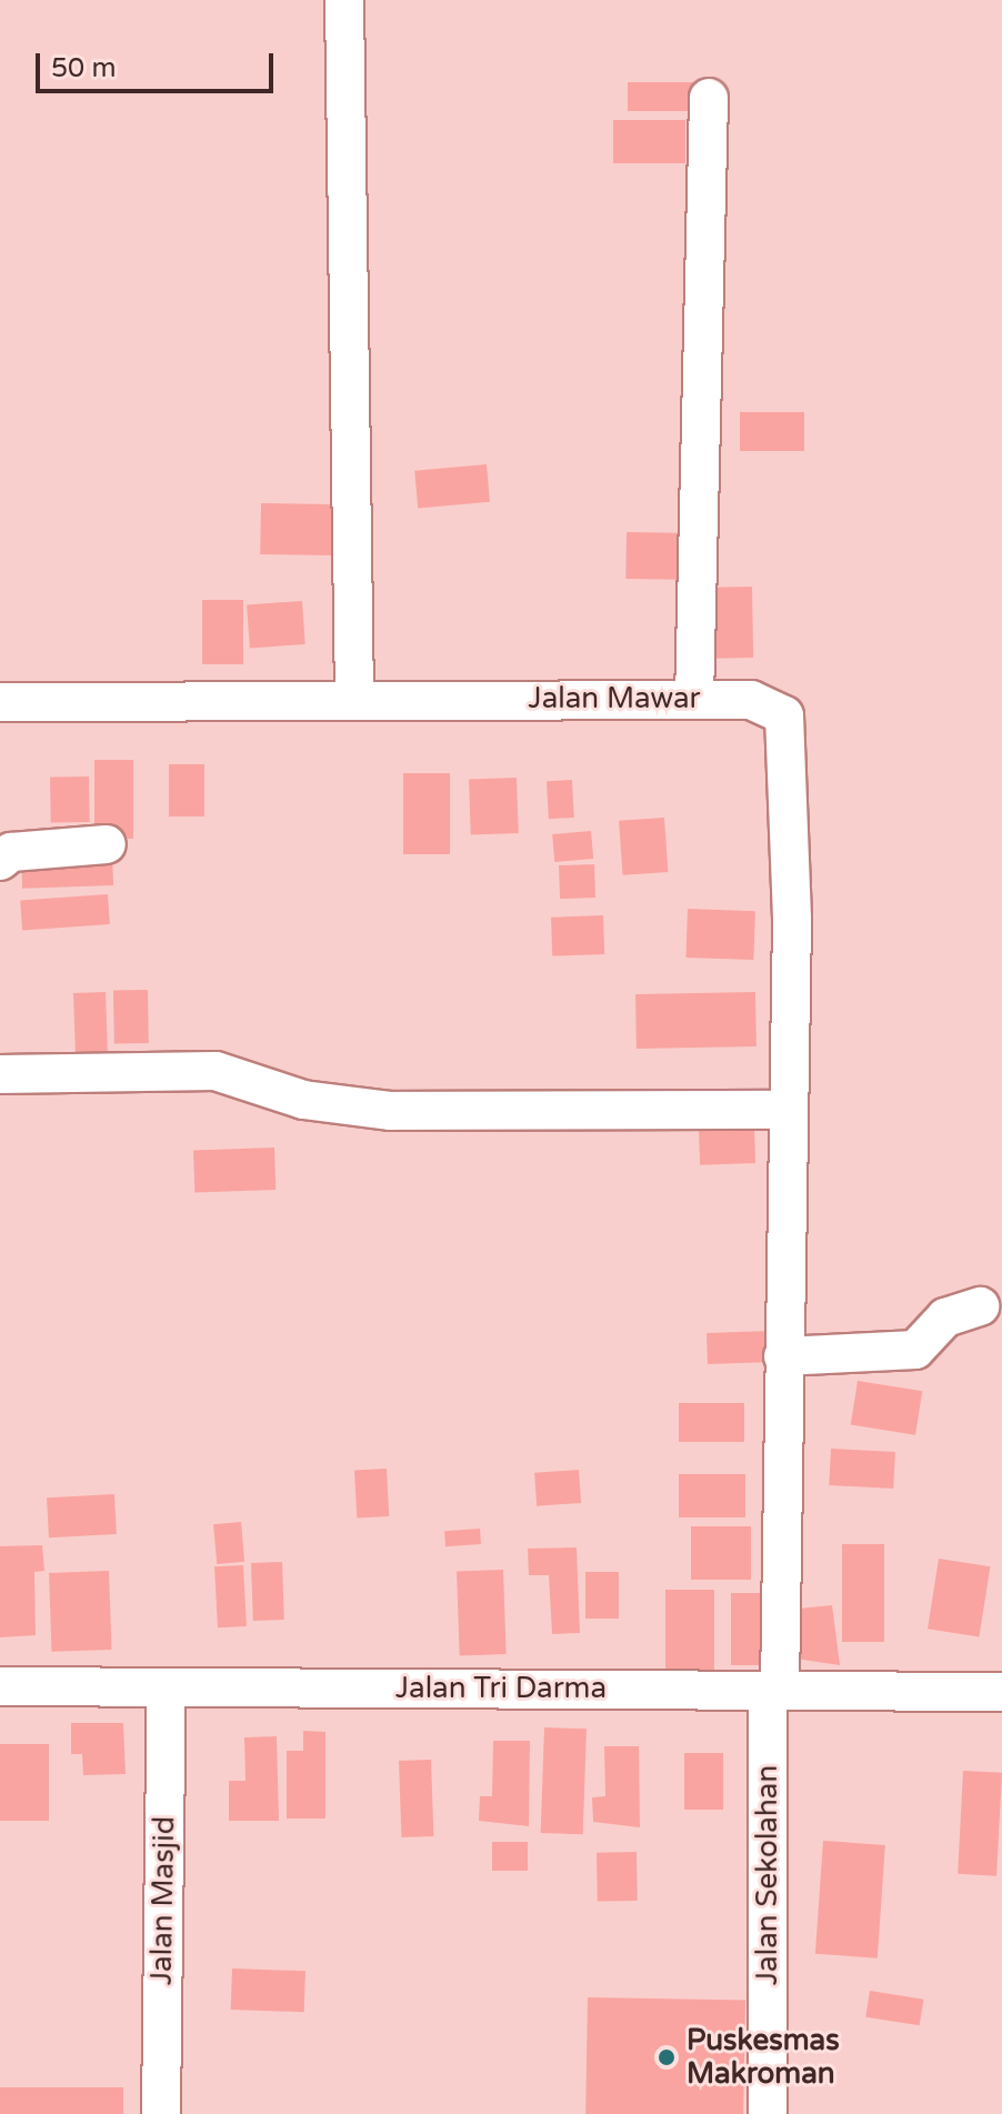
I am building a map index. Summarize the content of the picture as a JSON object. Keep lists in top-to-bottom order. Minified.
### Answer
{"streets":{"street":["Jalan Mawar","Jalan Tri Darma","Jalan Sekolahan","Jalan Masjid"]},"crossings":[["Jalan Mawar","Jalan Sekolahan"],["Jalan Tri Darma","Jalan Sekolahan"],["Jalan Tri Darma","Jalan Masjid"]],"places":["Puskesmas Makroman"],"scale_bar":"50 m"}
